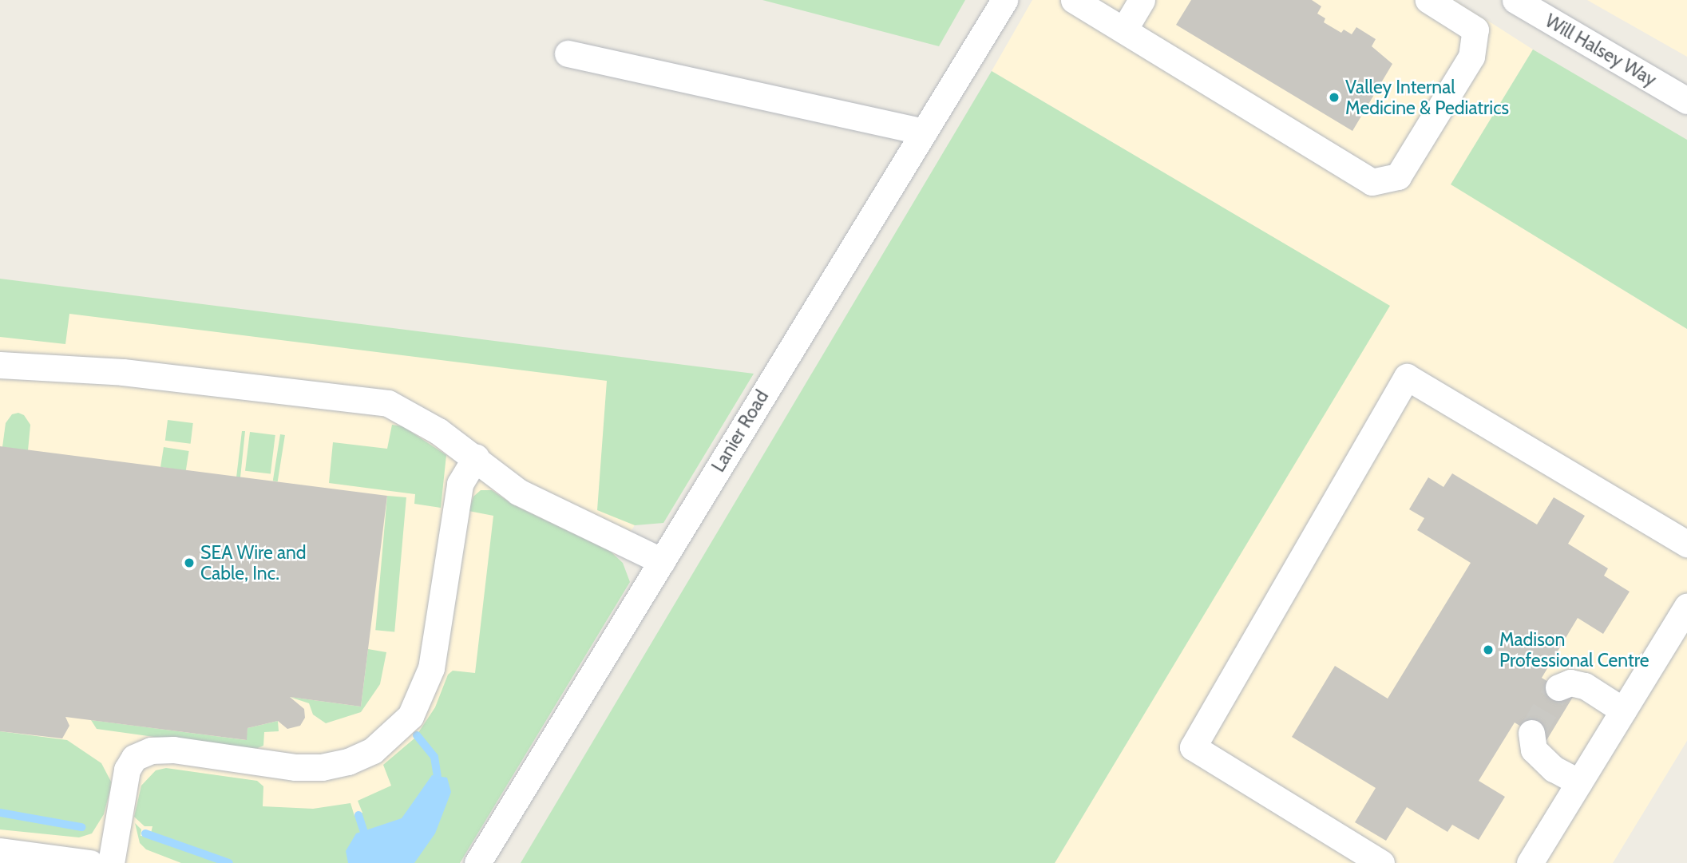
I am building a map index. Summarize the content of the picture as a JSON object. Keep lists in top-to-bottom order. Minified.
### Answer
{"streets":{"street":["Will Halsey Way","Lanier Road"]},"places":["Valley Internal Medicine & Pediatrics","SEA Wire and Cable, Inc.","Madison Professional Centre"]}
